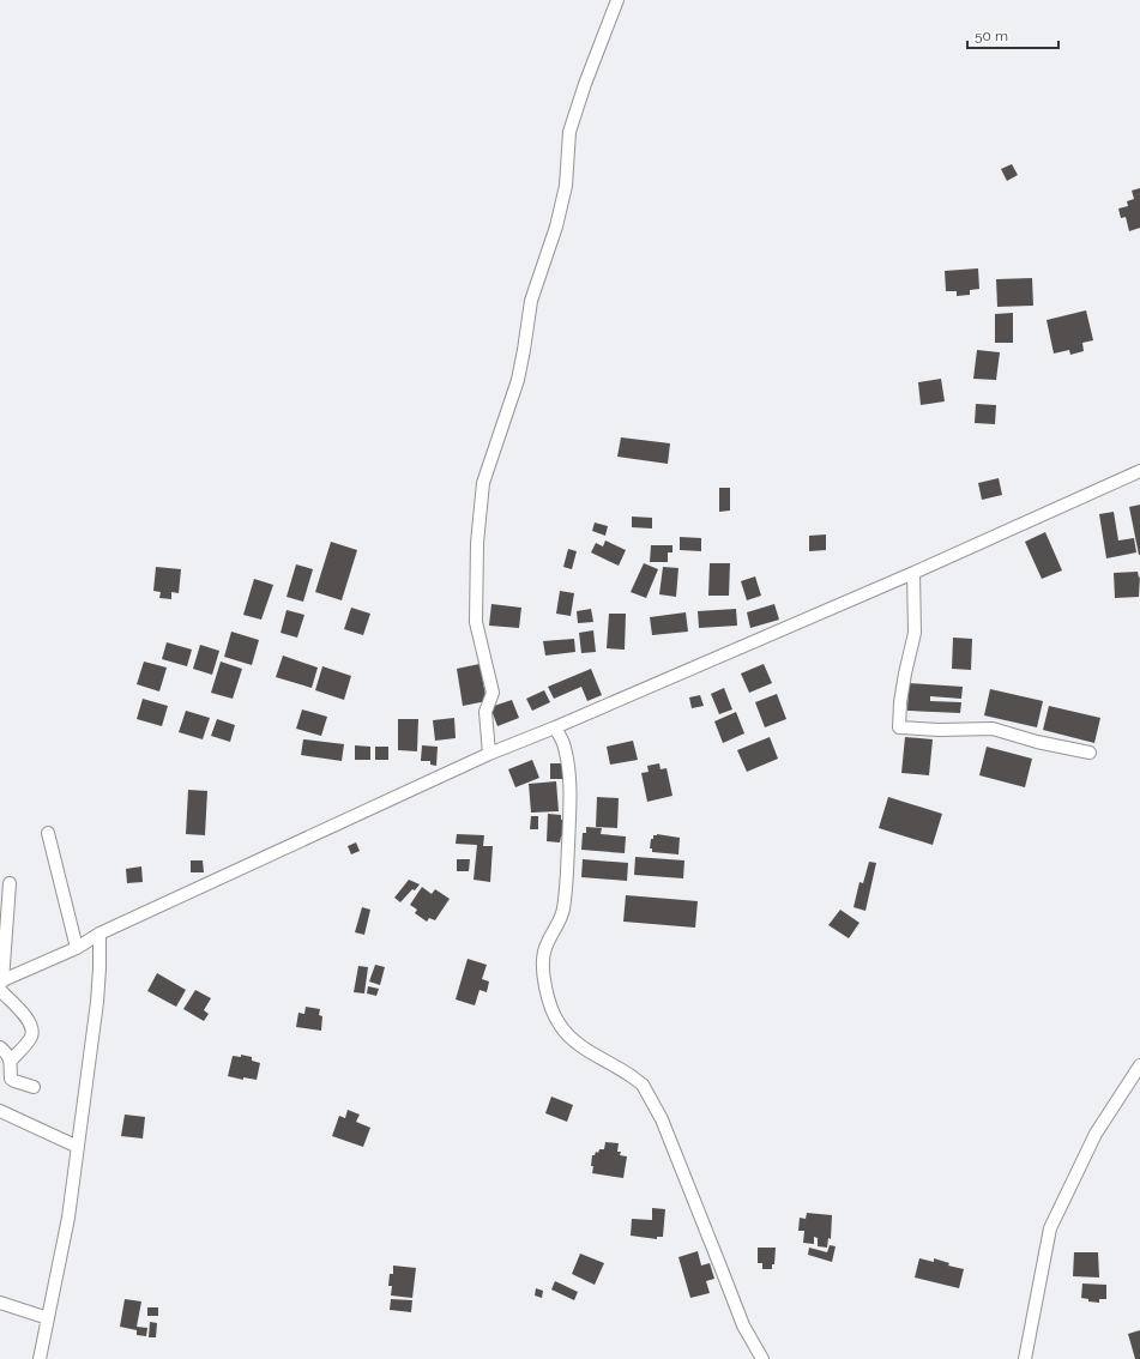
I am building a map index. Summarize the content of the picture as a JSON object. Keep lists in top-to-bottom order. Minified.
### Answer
{"scale_bar":"50 m"}
